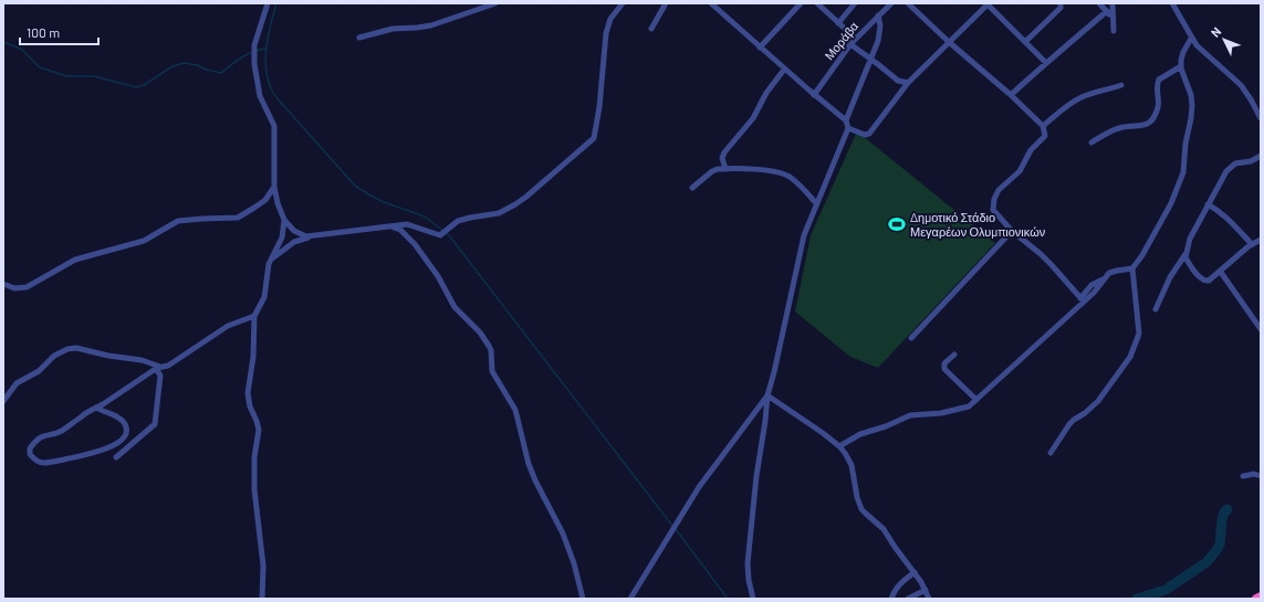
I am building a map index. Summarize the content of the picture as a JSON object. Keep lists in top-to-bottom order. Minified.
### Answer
{"streets":{"street":["Μοράβα"]},"places":{"sports":["Δημοτικό Στάδιο Μεγαρέων Ολυμπιονικών"]},"scale_bar":"100 m","north":"top left"}
